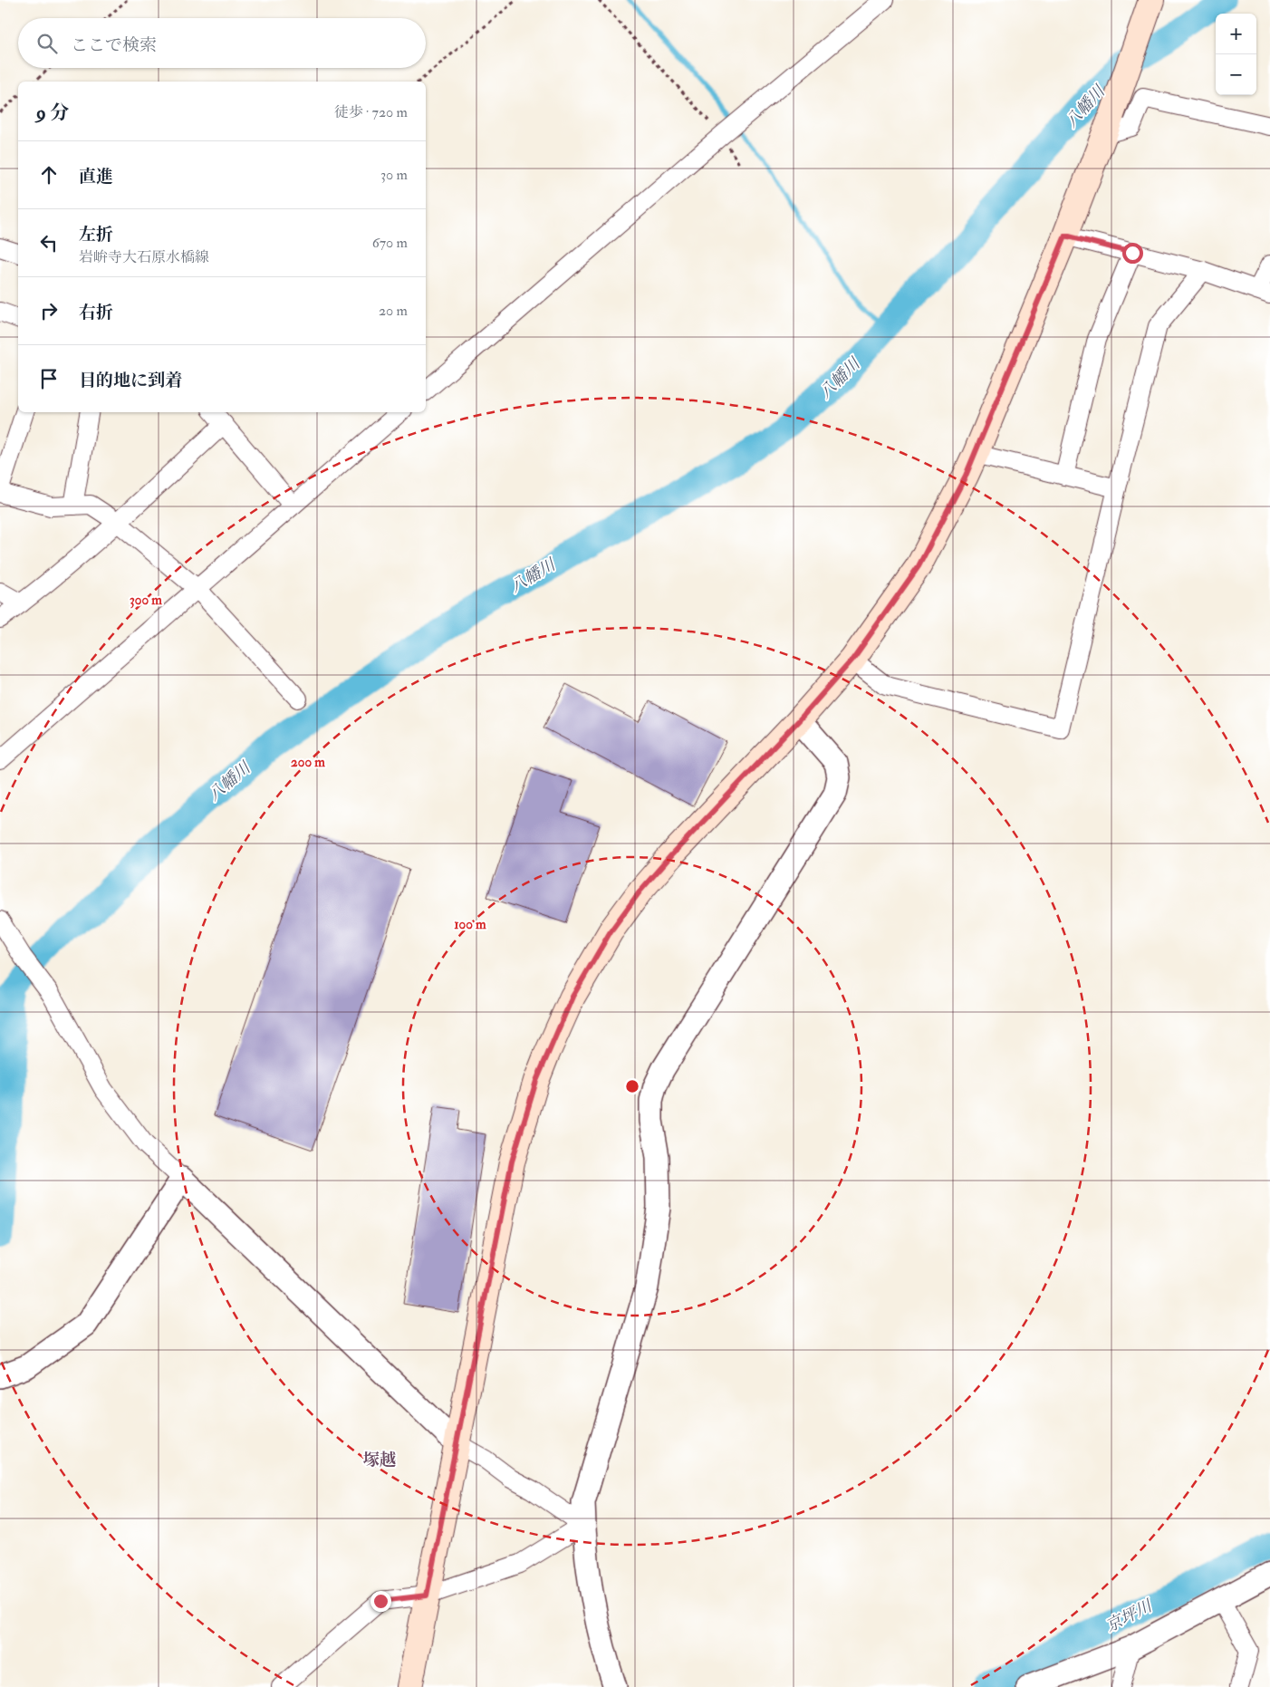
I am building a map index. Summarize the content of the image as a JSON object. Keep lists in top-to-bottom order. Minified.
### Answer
{"districts":["塚越"],"water":["八幡川","京坪川"],"page":{"map_buttons":["+","−"],"search":"ここで検索","heading":["9 分","徒歩 · 720 m"],"list":[["直進","30 m"],["左折","岩峅寺大石原水橋線","670 m"],["右折","20 m"],"目的地に到着"]},"rings":["300 m","200 m","100 m"]}
